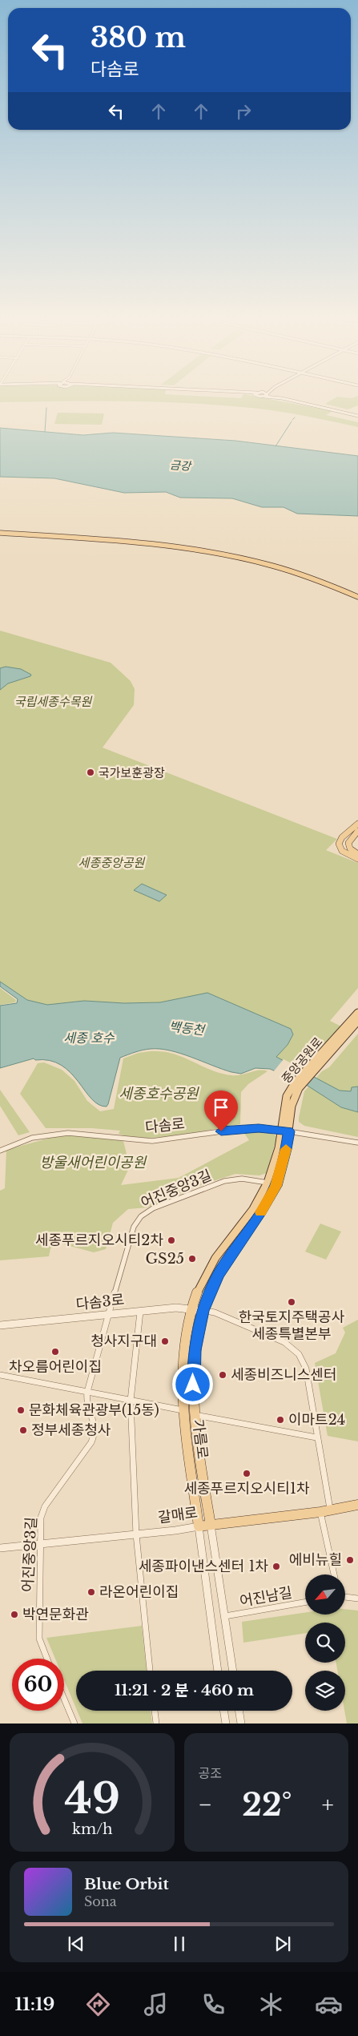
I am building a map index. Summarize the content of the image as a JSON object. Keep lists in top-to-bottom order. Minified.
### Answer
{"streets":{"main road":["중앙공원로","가름로","갈매로"],"street":["다솜로","어진중앙3길","다솜3로","어진남길"]},"crossings":[["중앙공원로","다솜로"],["중앙공원로","가름로"],["다솜로","가름로"],["어진중앙3길","다솜3로"],["어진중앙3길","가름로"],["어진중앙3길","갈매로"],["다솜3로","가름로"],["가름로","갈매로"],["가름로","어진남길"]],"water":["금강","백동천","세종 호수"],"parks":["국립세종수목원","세종중앙공원","세종호수공원","방울새어린이공원"],"places":["국가보훈광장","세종푸르지오시티2차","GS25","한국토지주택공사 세종특별본부","청사지구대","차오름어린이집","세종비즈니스센터","문화체육관광부(15동)","이마트24","정부세종청사","세종푸르지오시티1차","에비뉴힐","세종파이낸스센터 1차","라온어린이집","박연문화관"],"north":"bottom left","page":{"turn":["380 m","다솜로"],"limit":"60","trip":"11:21 · 2 분 · 460 m","tile":"공조","heat":["−","22°","+"],"song":["Blue Orbit","Sona"],"tabs":"11:19","gauge":["49","km/h"]}}
